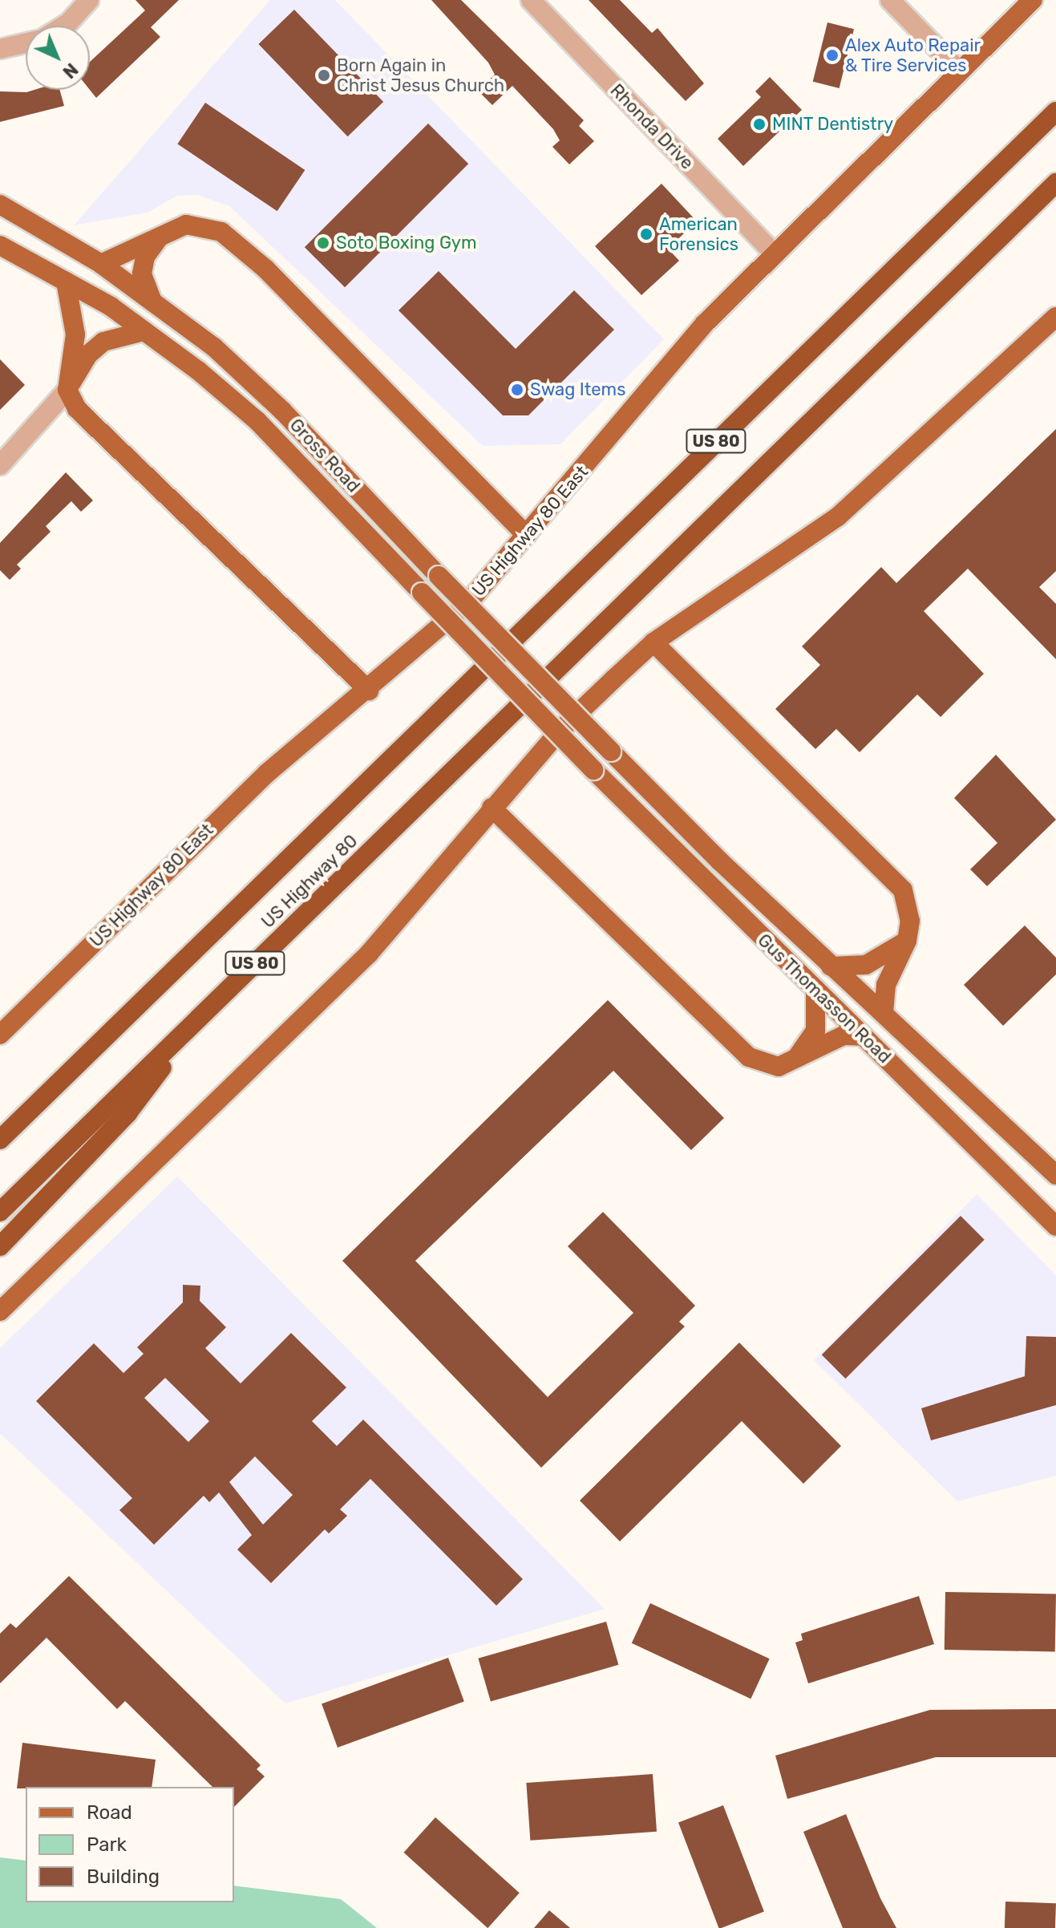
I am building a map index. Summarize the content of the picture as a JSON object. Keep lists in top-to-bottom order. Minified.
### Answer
{"streets":{"highway":["US 80","US Highway 80"],"main road":["Gross Road","US Highway 80 East","Gus Thomasson Road"],"street":["Rhonda Drive"]},"crossings":[["Rhonda Drive","US Highway 80 East"],["Gross Road","Gus Thomasson Road"]],"places":["Alex Auto Repair & Tire Services","Born Again in Christ Jesus Church","MINT Dentistry","American Forensics","Soto Boxing Gym","Swag Items"],"legend":["Road","Park","Building"],"north":"bottom right"}
